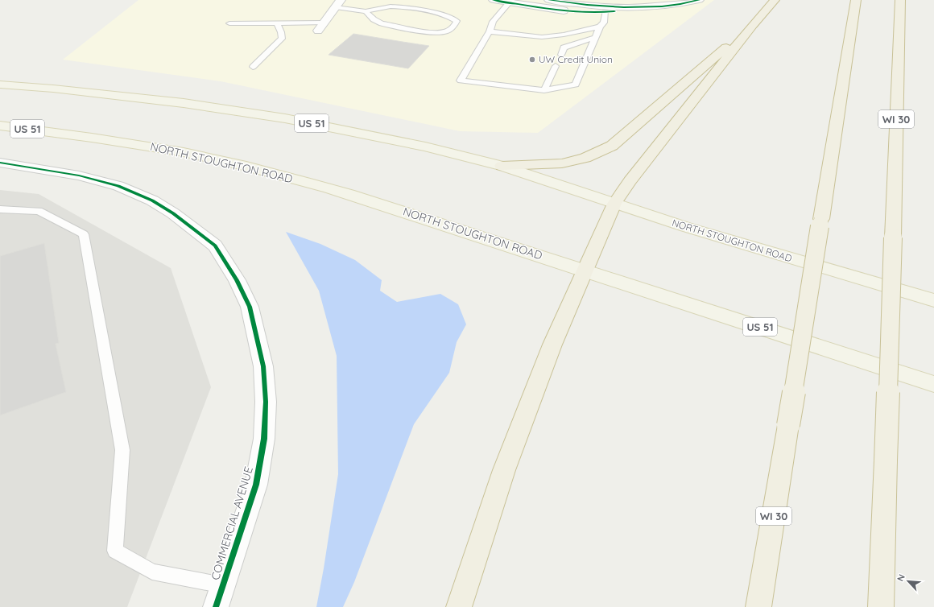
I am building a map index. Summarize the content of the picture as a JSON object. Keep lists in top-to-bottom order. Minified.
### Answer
{"streets":{"highway":["WI 30"],"main road":["US 51","NORTH STOUGHTON ROAD"],"street":["COMMERCIAL AVENUE"]},"places":["UW Credit Union"],"north":"top left"}
